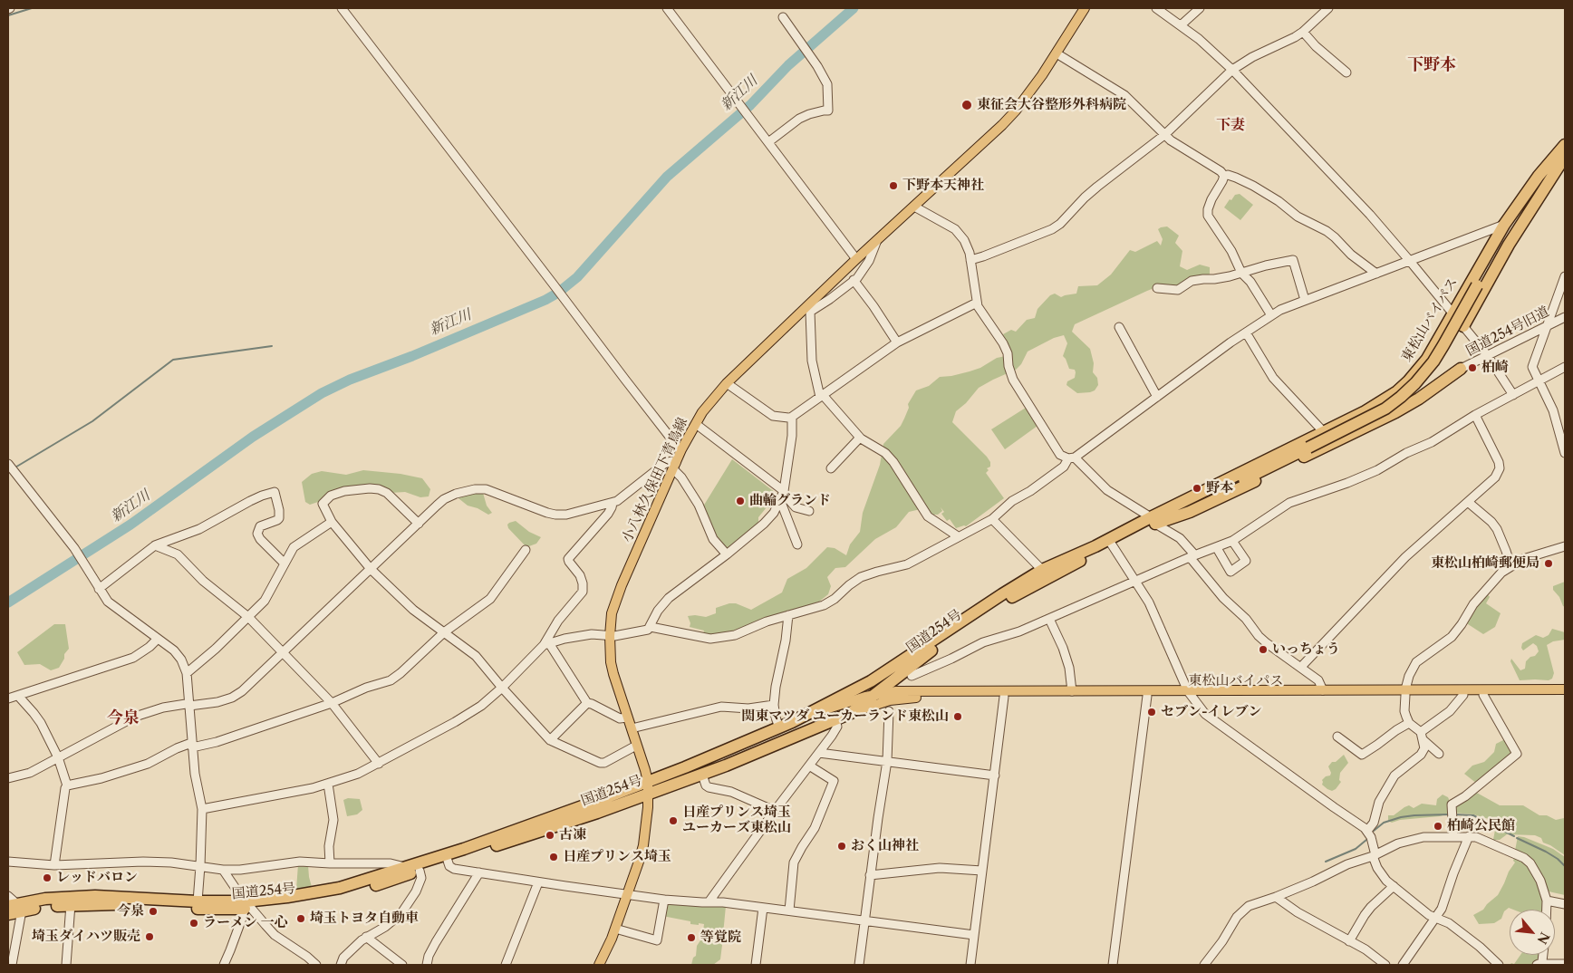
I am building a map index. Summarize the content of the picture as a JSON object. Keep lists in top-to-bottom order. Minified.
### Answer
{"streets":{"highway":["東松山バイパス","国道254号"],"main road":["小八林久保田下青鳥線"],"street":["国道254号旧道"]},"crossings":[["東松山バイパス","国道254号"],["小八林久保田下青鳥線","国道254号"]],"districts":["下野本","下妻","今泉"],"water":["新江川"],"places":["東征会大谷整形外科病院","下野本天神社","柏崎","野本","曲輪グランド","東松山柏崎郵便局","いっちょう","セブン-イレブン","関東マツダ ユーカーランド東松山","日産プリンス埼玉 ユーカーズ東松山","柏崎公民館","古凍","おく山神社","日産プリンス埼玉","レッドバロン","今泉","埼玉トヨタ自動車","ラーメン 一心","埼玉ダイハツ販売","等覚院"],"north":"bottom right"}
